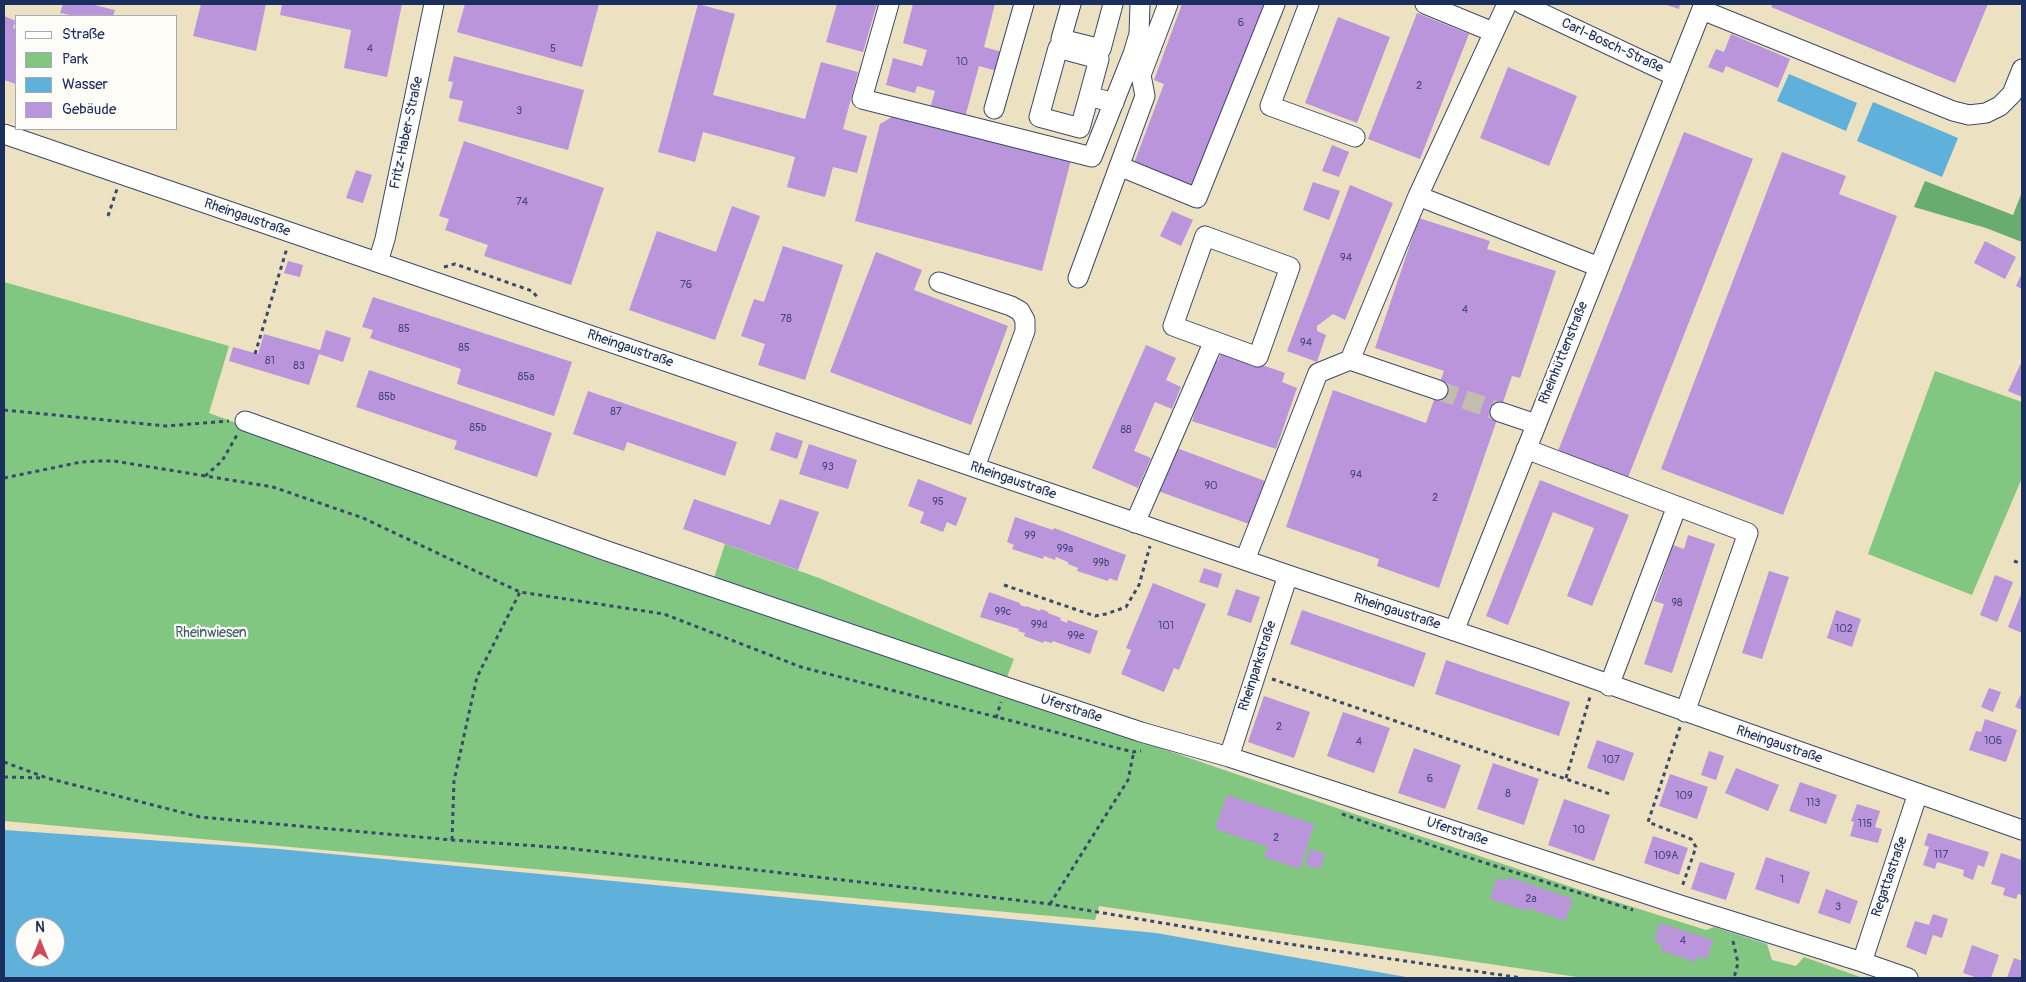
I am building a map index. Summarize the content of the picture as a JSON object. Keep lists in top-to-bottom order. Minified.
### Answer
{"streets":{"street":["Carl-Bosch-Straße","Fritz-Haber-Straße","Rheingaustraße","Rheinhüttenstraße","Rheinparkstraße","Uferstraße","Regattastraße"]},"crossings":[["Carl-Bosch-Straße","Rheinhüttenstraße"],["Fritz-Haber-Straße","Rheingaustraße"],["Rheingaustraße","Rheinhüttenstraße"],["Rheingaustraße","Rheinparkstraße"],["Rheingaustraße","Regattastraße"],["Rheinparkstraße","Uferstraße"],["Uferstraße","Regattastraße"]],"parks":["Rheinwiesen"],"house_numbers":["6","4","5","10","2","3","74","94","76","4","78","85","94","85","81","83","85a","85b","87","85b","88","93","94","90","2","95","99","99a","99b","98","99c","99d","101","102","99e","2","106","4","107","6","8","109","113","115","10","2","117","109A","1","2a","3","4"],"legend":["Straße","Park","Wasser","Gebäude"],"north":"top"}
